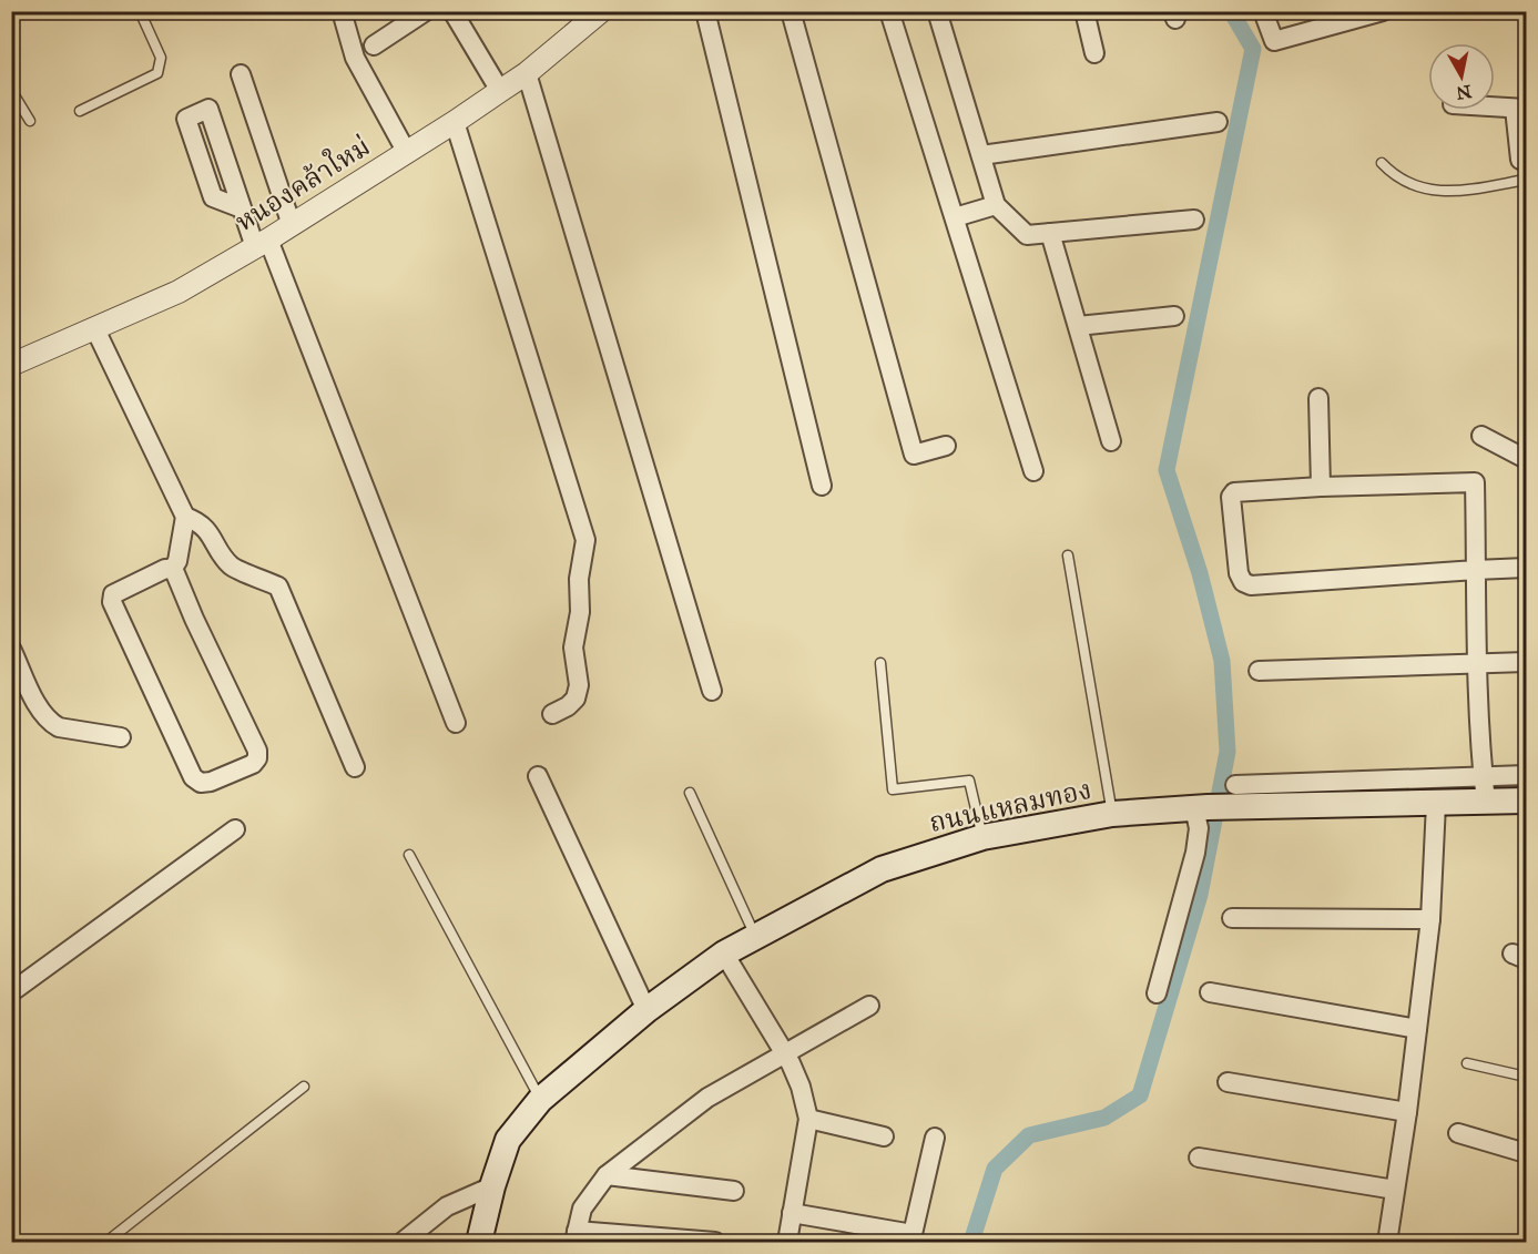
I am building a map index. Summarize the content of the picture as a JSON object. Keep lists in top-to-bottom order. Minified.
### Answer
{"streets":{"main road":["ถนนแหลมทอง"],"street":["หนองคล้าใหม่"]},"north":"bottom"}
